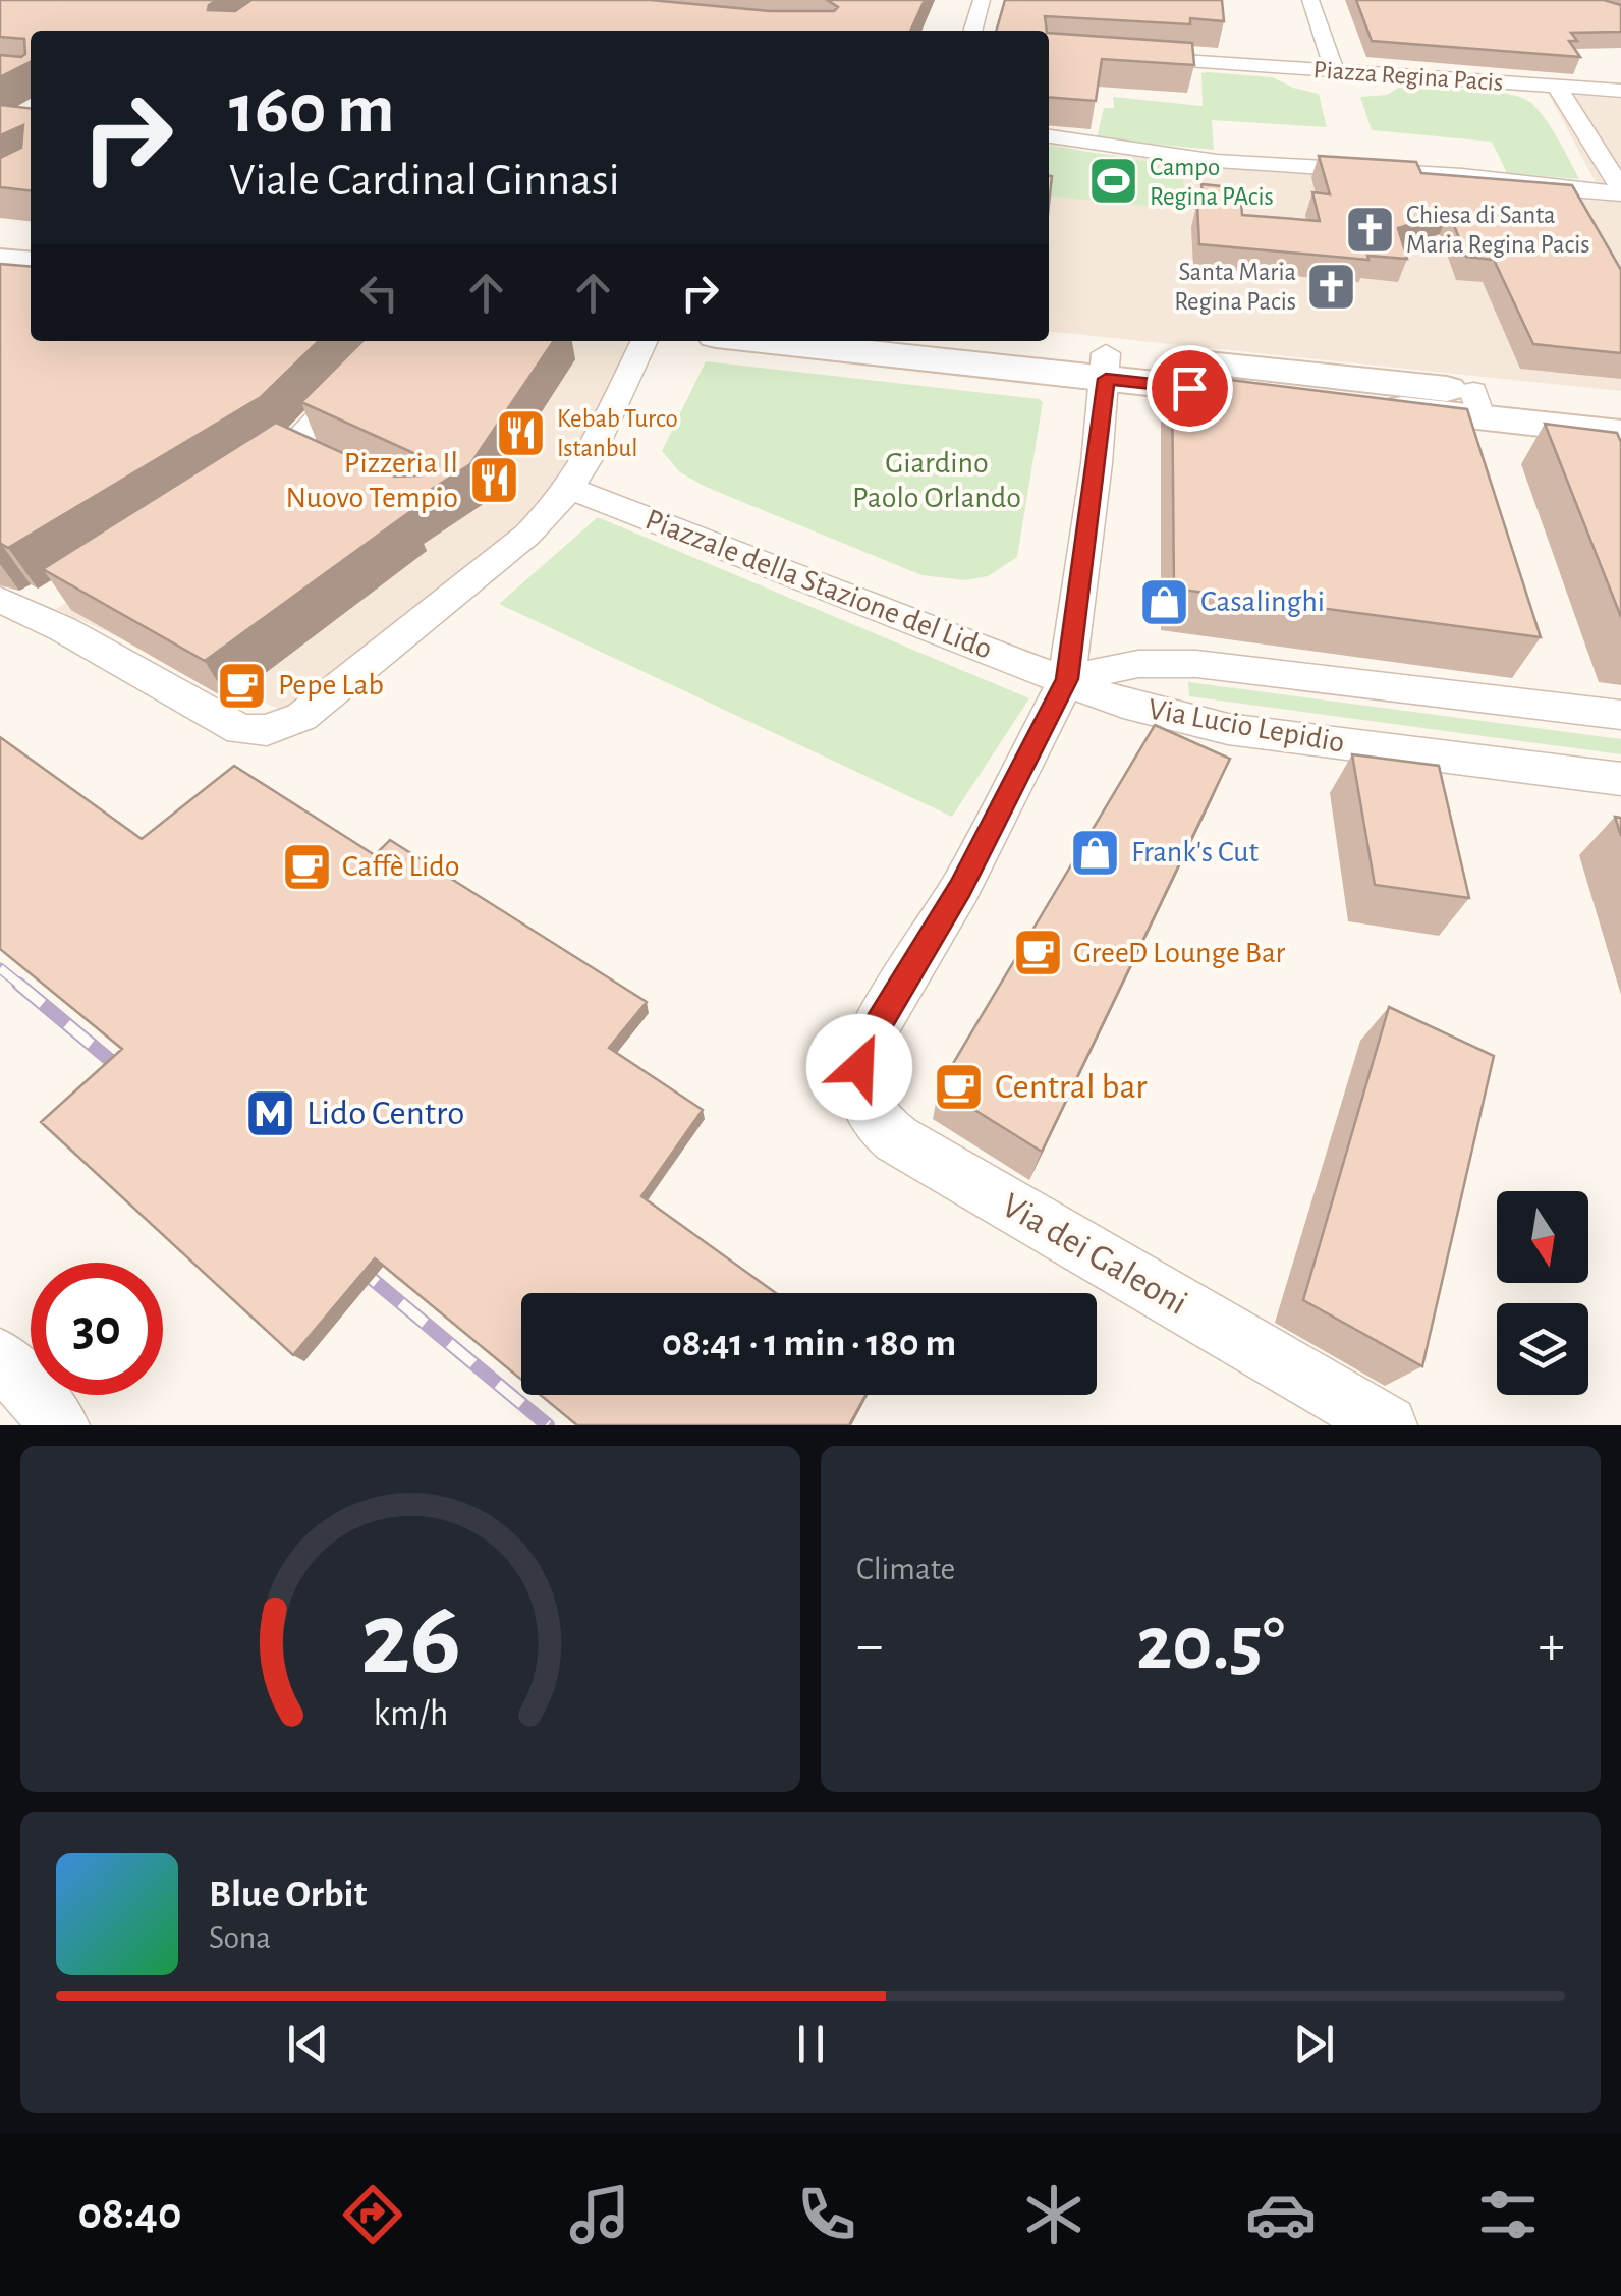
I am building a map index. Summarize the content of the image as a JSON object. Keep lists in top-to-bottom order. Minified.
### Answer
{"streets":{"street":["Piazza Regina Pacis","Piazzale della Stazione del Lido","Via Lucio Lepidio","Via dei Galeoni"]},"crossings":[["Piazzale della Stazione del Lido","Via Lucio Lepidio"],["Piazzale della Stazione del Lido","Via dei Galeoni"],["Via Lucio Lepidio","Via dei Galeoni"]],"parks":["Giardino Paolo Orlando"],"places":{"sports":["Campo Regina PAcis"],"church":["Chiesa di Santa Maria Regina Pacis","Santa Maria Regina Pacis"],"restaurant":["Kebab Turco Istanbul","Pizzeria Il Nuovo Tempio"],"shop":["Casalinghi","Frank's Cut"],"cafe":["Pepe Lab","Caffè Lido","GreeD Lounge Bar","Central bar"],"metro station":["Lido Centro"]},"north":"bottom","page":{"turn":["160 m","Viale Cardinal Ginnasi"],"limit":"30","trip":"08:41 · 1 min · 180 m","tile":"Climate","heat":["−","20.5°","+"],"song":["Blue Orbit","Sona"],"tabs":"08:40","gauge":["26","km/h"]}}
